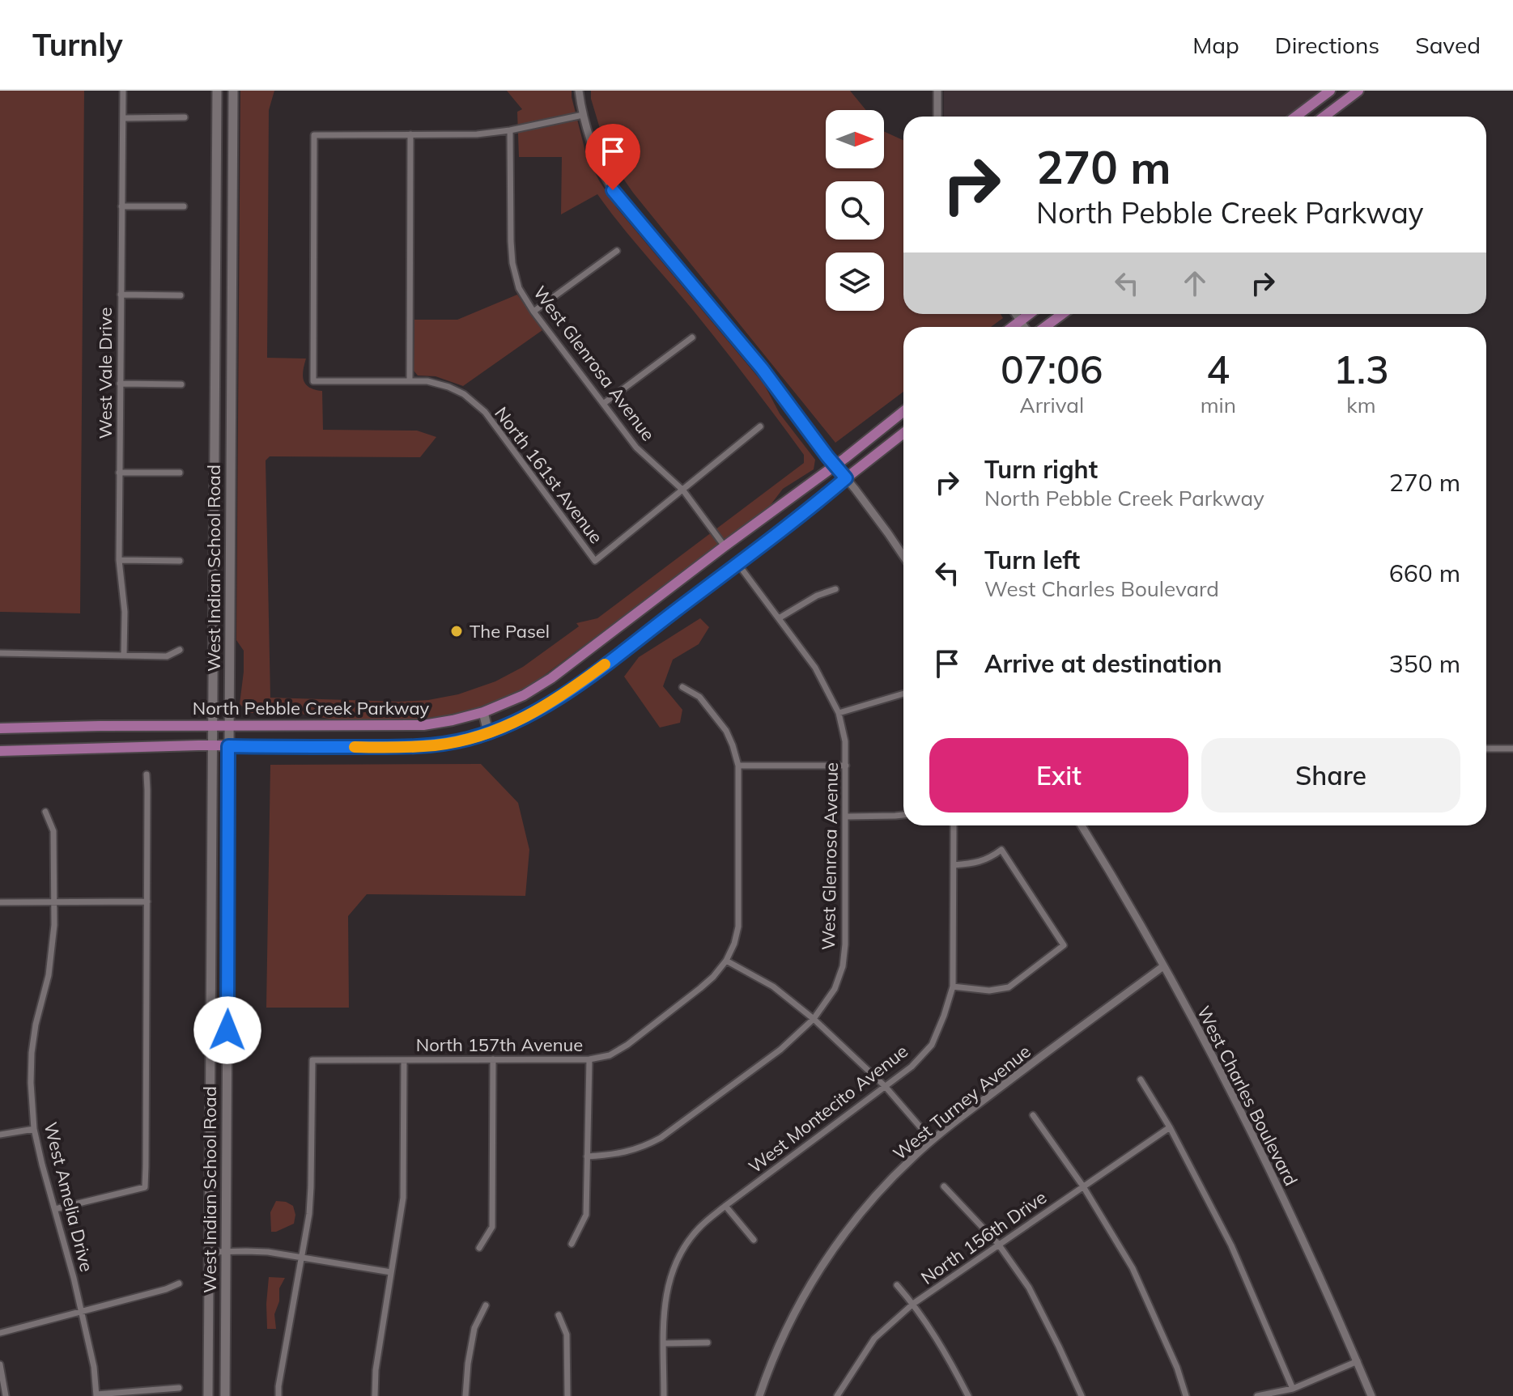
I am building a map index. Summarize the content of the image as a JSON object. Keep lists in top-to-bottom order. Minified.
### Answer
{"streets":{"main road":["West Indian School Road","North Pebble Creek Parkway"],"street":["West Glenrosa Avenue","West Vale Drive","North 161st Avenue","North 157th Avenue","West Charles Boulevard","West Turney Avenue","West Montecito Avenue","West Amelia Drive","North 156th Drive"]},"crossings":[["West Glenrosa Avenue","North 161st Avenue"],["West Glenrosa Avenue","North Pebble Creek Parkway"],["West Indian School Road","North Pebble Creek Parkway"],["West Charles Boulevard","West Turney Avenue"]],"places":["The Pasel"],"north":"right","page":{"header":"Turnly","nav":["Map","Directions","Saved"],"turn":["270 m","North Pebble Creek Parkway"],"eta":["07:06","Arrival","4","min","1.3","km"],"list":[{"name":"Turn right","note":"North Pebble Creek Parkway","value":"270 m"},{"name":"Turn left","note":"West Charles Boulevard","value":"660 m"},{"name":"Arrive at destination","value":"350 m"}],"buttons":["Exit","Share"]}}
